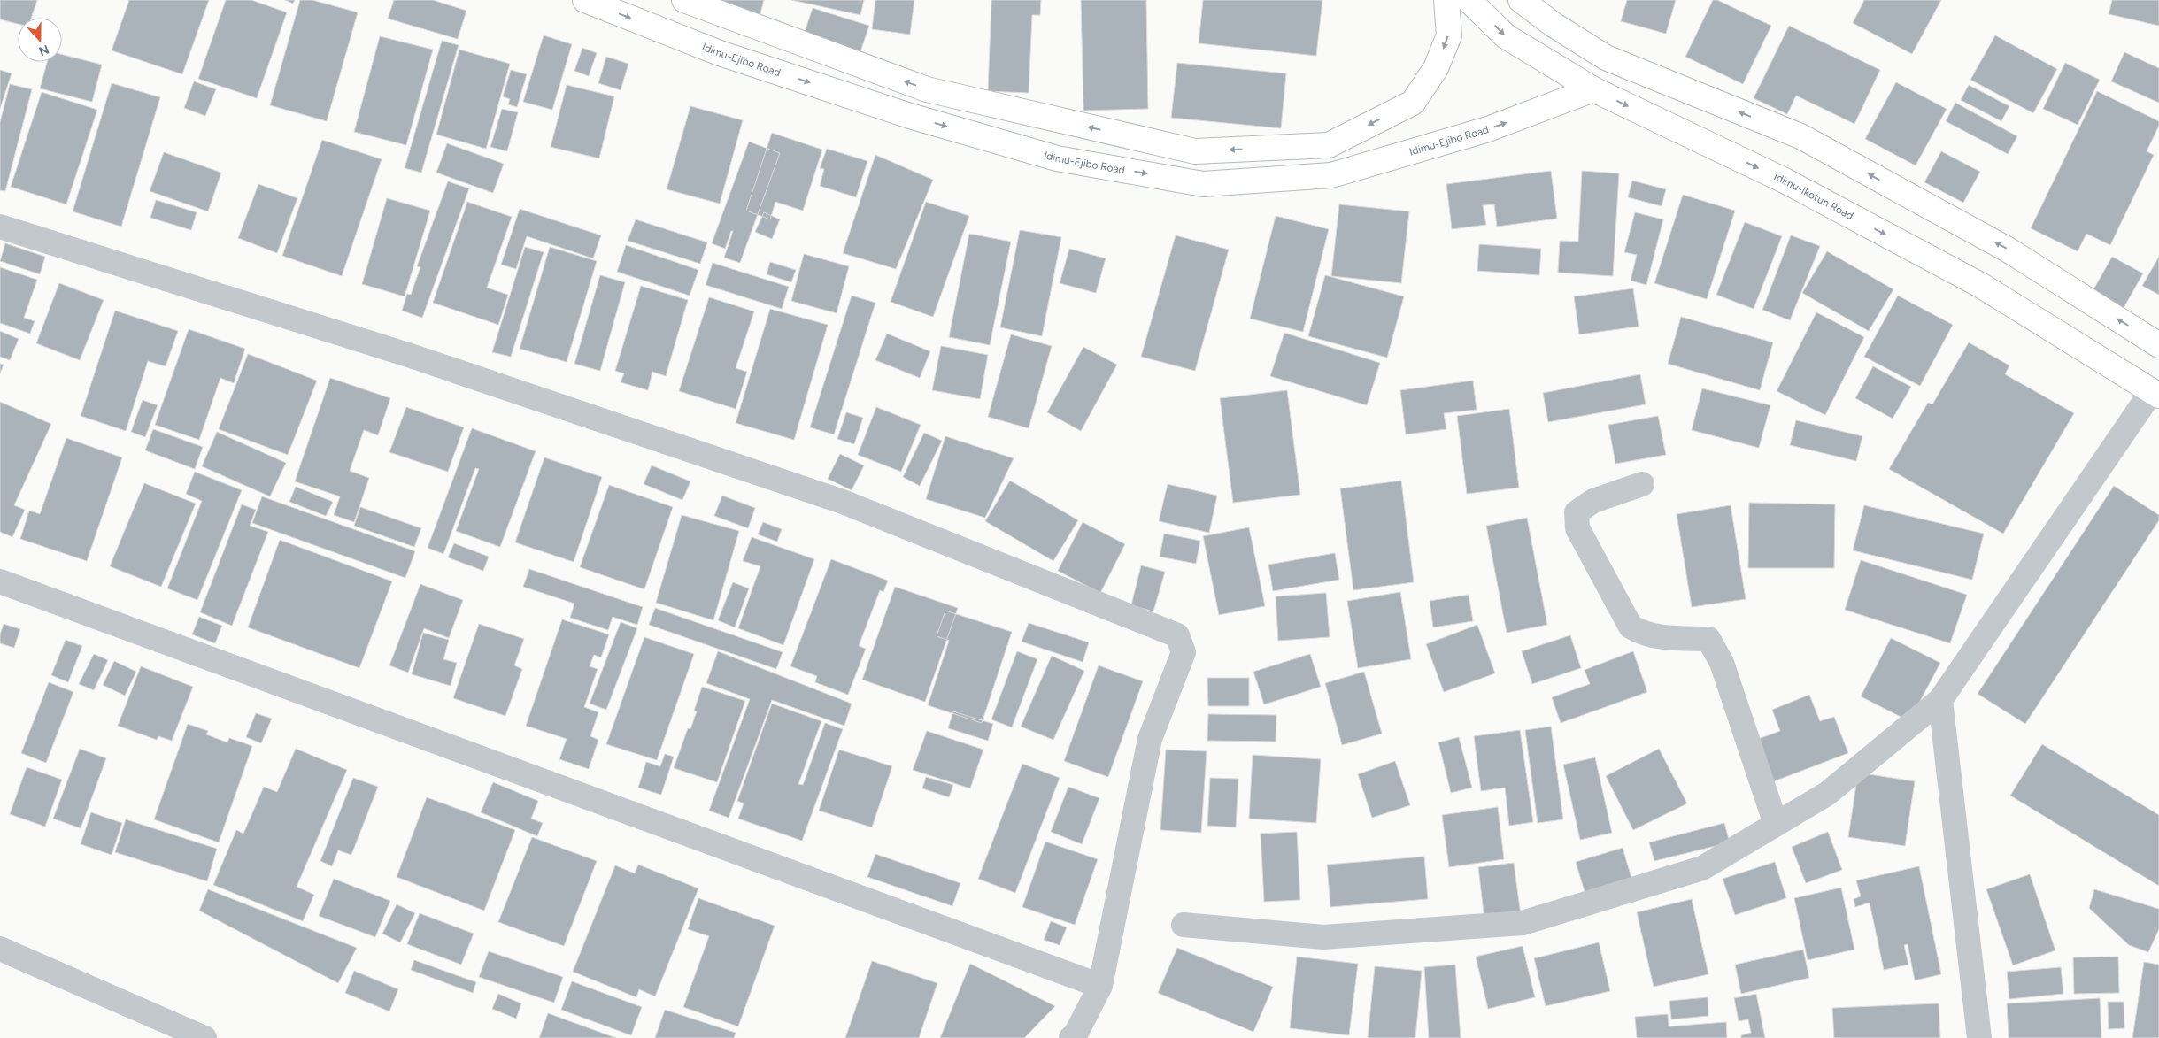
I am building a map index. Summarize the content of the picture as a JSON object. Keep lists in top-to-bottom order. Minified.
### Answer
{"streets":{"main road":["Idimu-Ejibo Road","Idimu-Ikotun Road"]},"crossings":[["Idimu-Ejibo Road","Idimu-Ikotun Road"]],"one_way":["Idimu-Ejibo Road"],"north":"bottom"}
